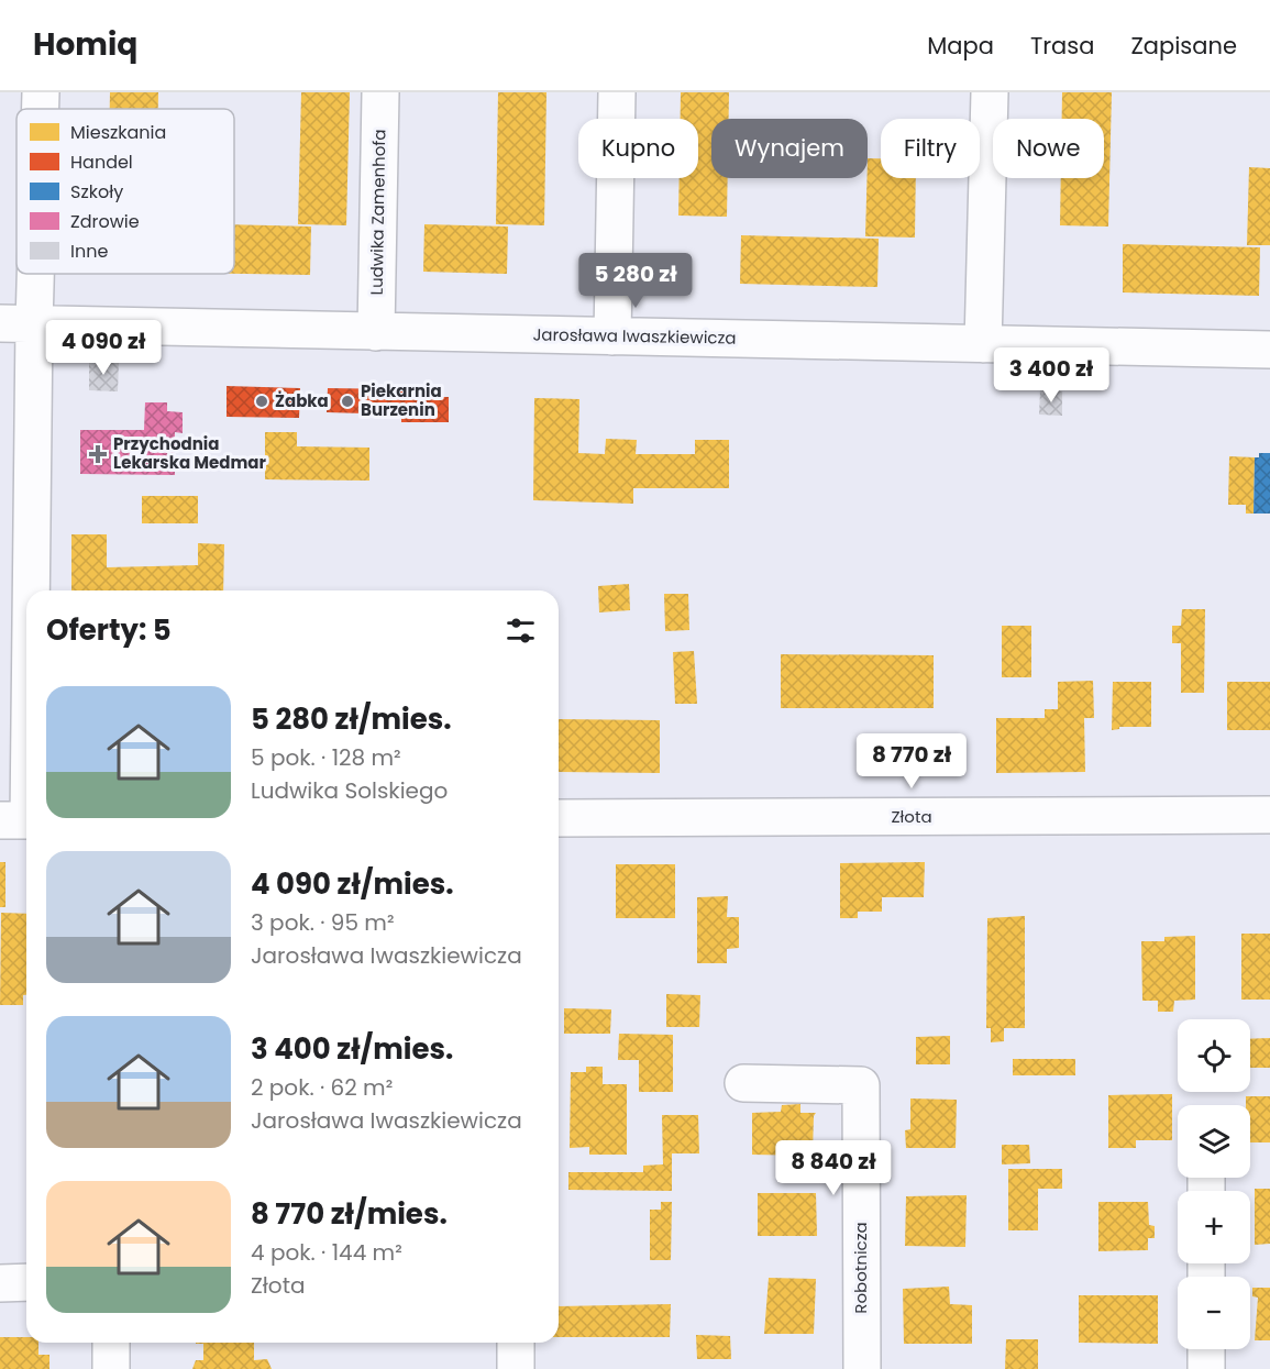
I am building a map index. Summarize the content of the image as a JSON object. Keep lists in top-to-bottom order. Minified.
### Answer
{"streets":{"street":["Ludwika Zamenhofa","Jarosława Iwaszkiewicza","Złota","Robotnicza"]},"crossings":[["Ludwika Zamenhofa","Jarosława Iwaszkiewicza"]],"places":{"other":["Żabka","Piekarnia Burzenin"],"health":["Przychodnia Lekarska Medmar"]},"legend":["Mieszkania","Handel","Szkoły","Zdrowie","Inne"],"page":{"header":"Homiq","nav":["Mapa","Trasa","Zapisane"],"chip":["Kupno","Wynajem","Filtry","Nowe"],"price":["5 280 zł","4 090 zł","3 400 zł","8 770 zł","8 840 zł"],"heading":"Oferty: 5","list":[{"name":"5 280 zł/mies.","note":"5 pok. · 128 m² · Ludwika Solskiego"},{"name":"4 090 zł/mies.","note":"3 pok. · 95 m² · Jarosława Iwaszkiewicza"},{"name":"3 400 zł/mies.","note":"2 pok. · 62 m² · Jarosława Iwaszkiewicza"},{"name":"8 770 zł/mies.","note":"4 pok. · 144 m² · Złota"}],"map_buttons":["+","−"]}}
